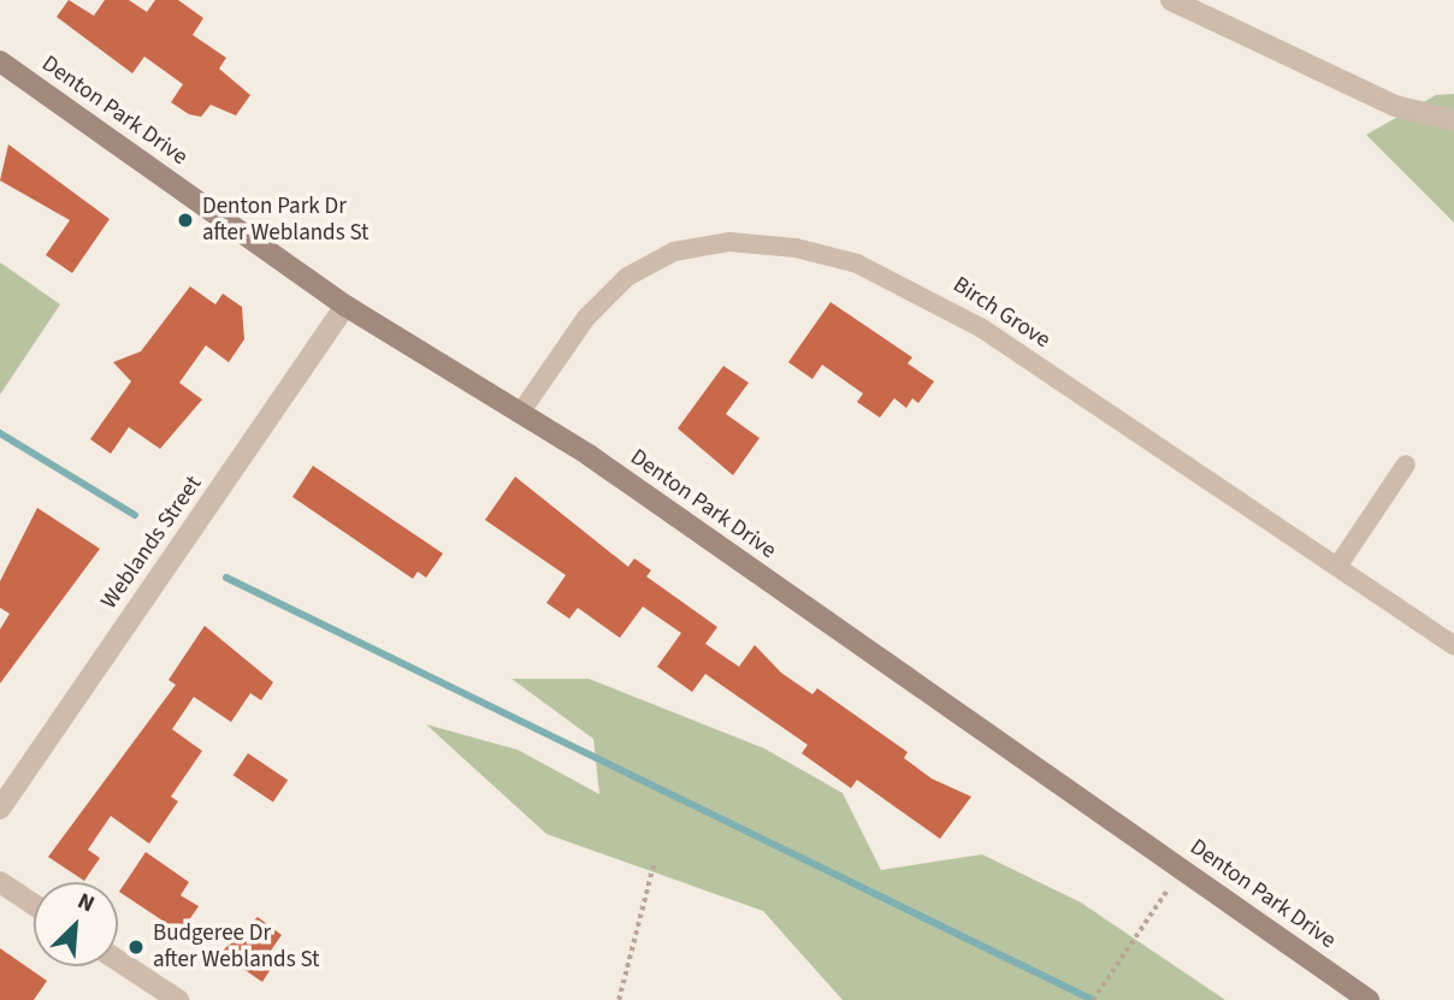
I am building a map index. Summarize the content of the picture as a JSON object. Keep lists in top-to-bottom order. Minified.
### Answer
{"streets":{"main road":["Denton Park Drive"],"street":["Birch Grove","Weblands Street"]},"crossings":[["Denton Park Drive","Birch Grove"],["Denton Park Drive","Weblands Street"]],"places":["Denton Park Dr after Weblands St","Budgeree Dr after Weblands St"],"north":"top right"}
